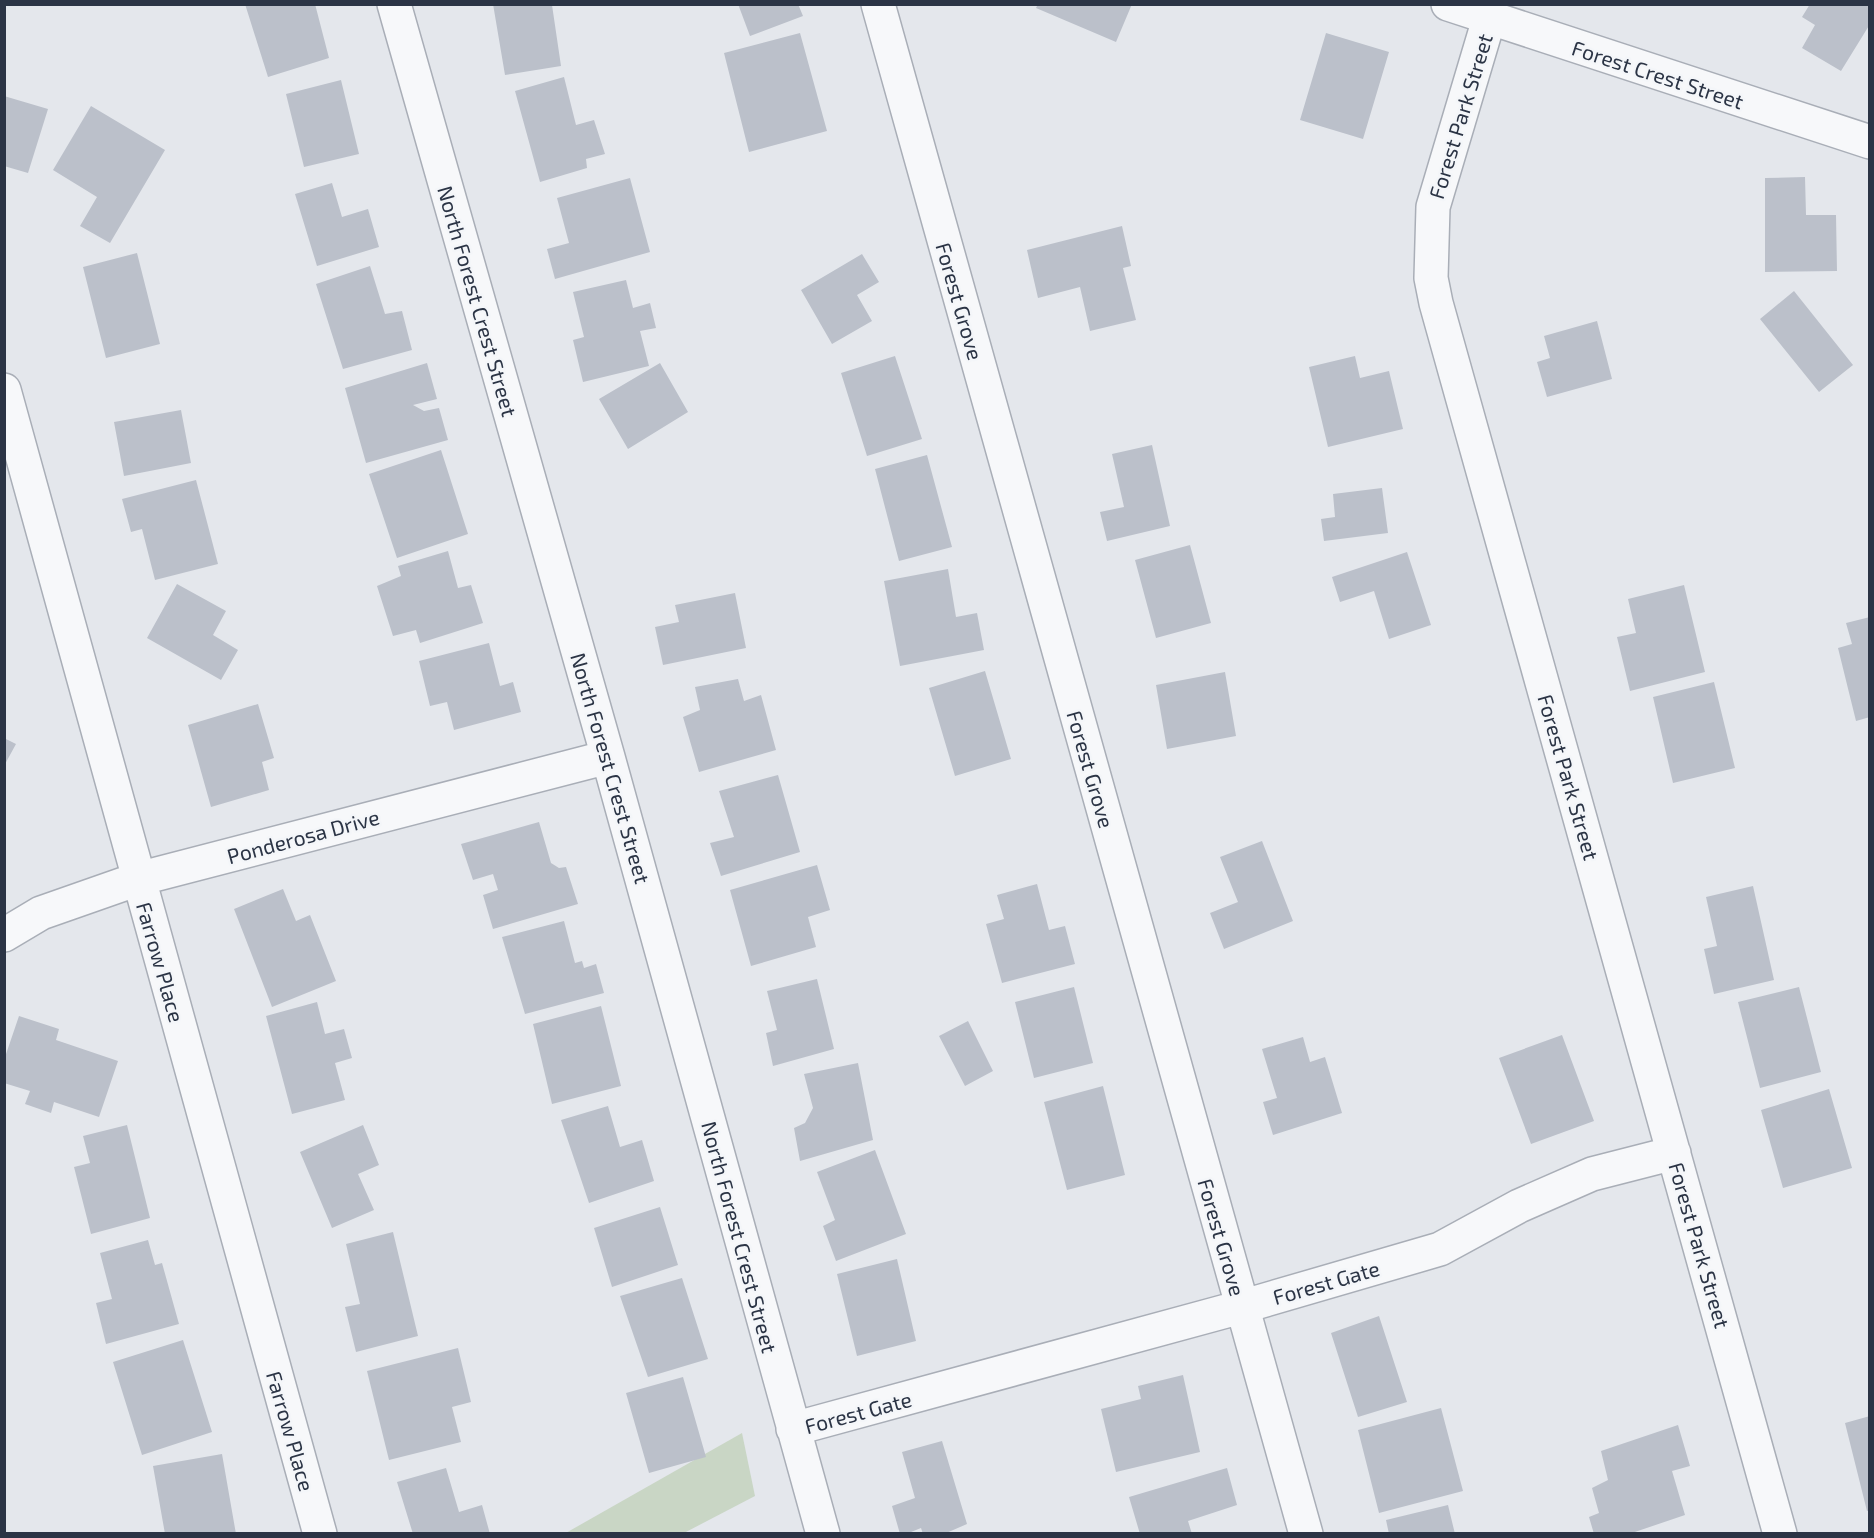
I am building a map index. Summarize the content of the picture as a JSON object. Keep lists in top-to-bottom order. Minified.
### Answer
{"streets":{"street":["Forest Crest Street","Forest Park Street","North Forest Crest Street","Forest Grove","Ponderosa Drive","Farrow Place","Forest Gate"]},"crossings":[["Forest Crest Street","Forest Park Street"],["Forest Park Street","Forest Gate"],["North Forest Crest Street","Ponderosa Drive"],["North Forest Crest Street","Forest Gate"],["Forest Grove","Forest Gate"],["Ponderosa Drive","Farrow Place"]]}
